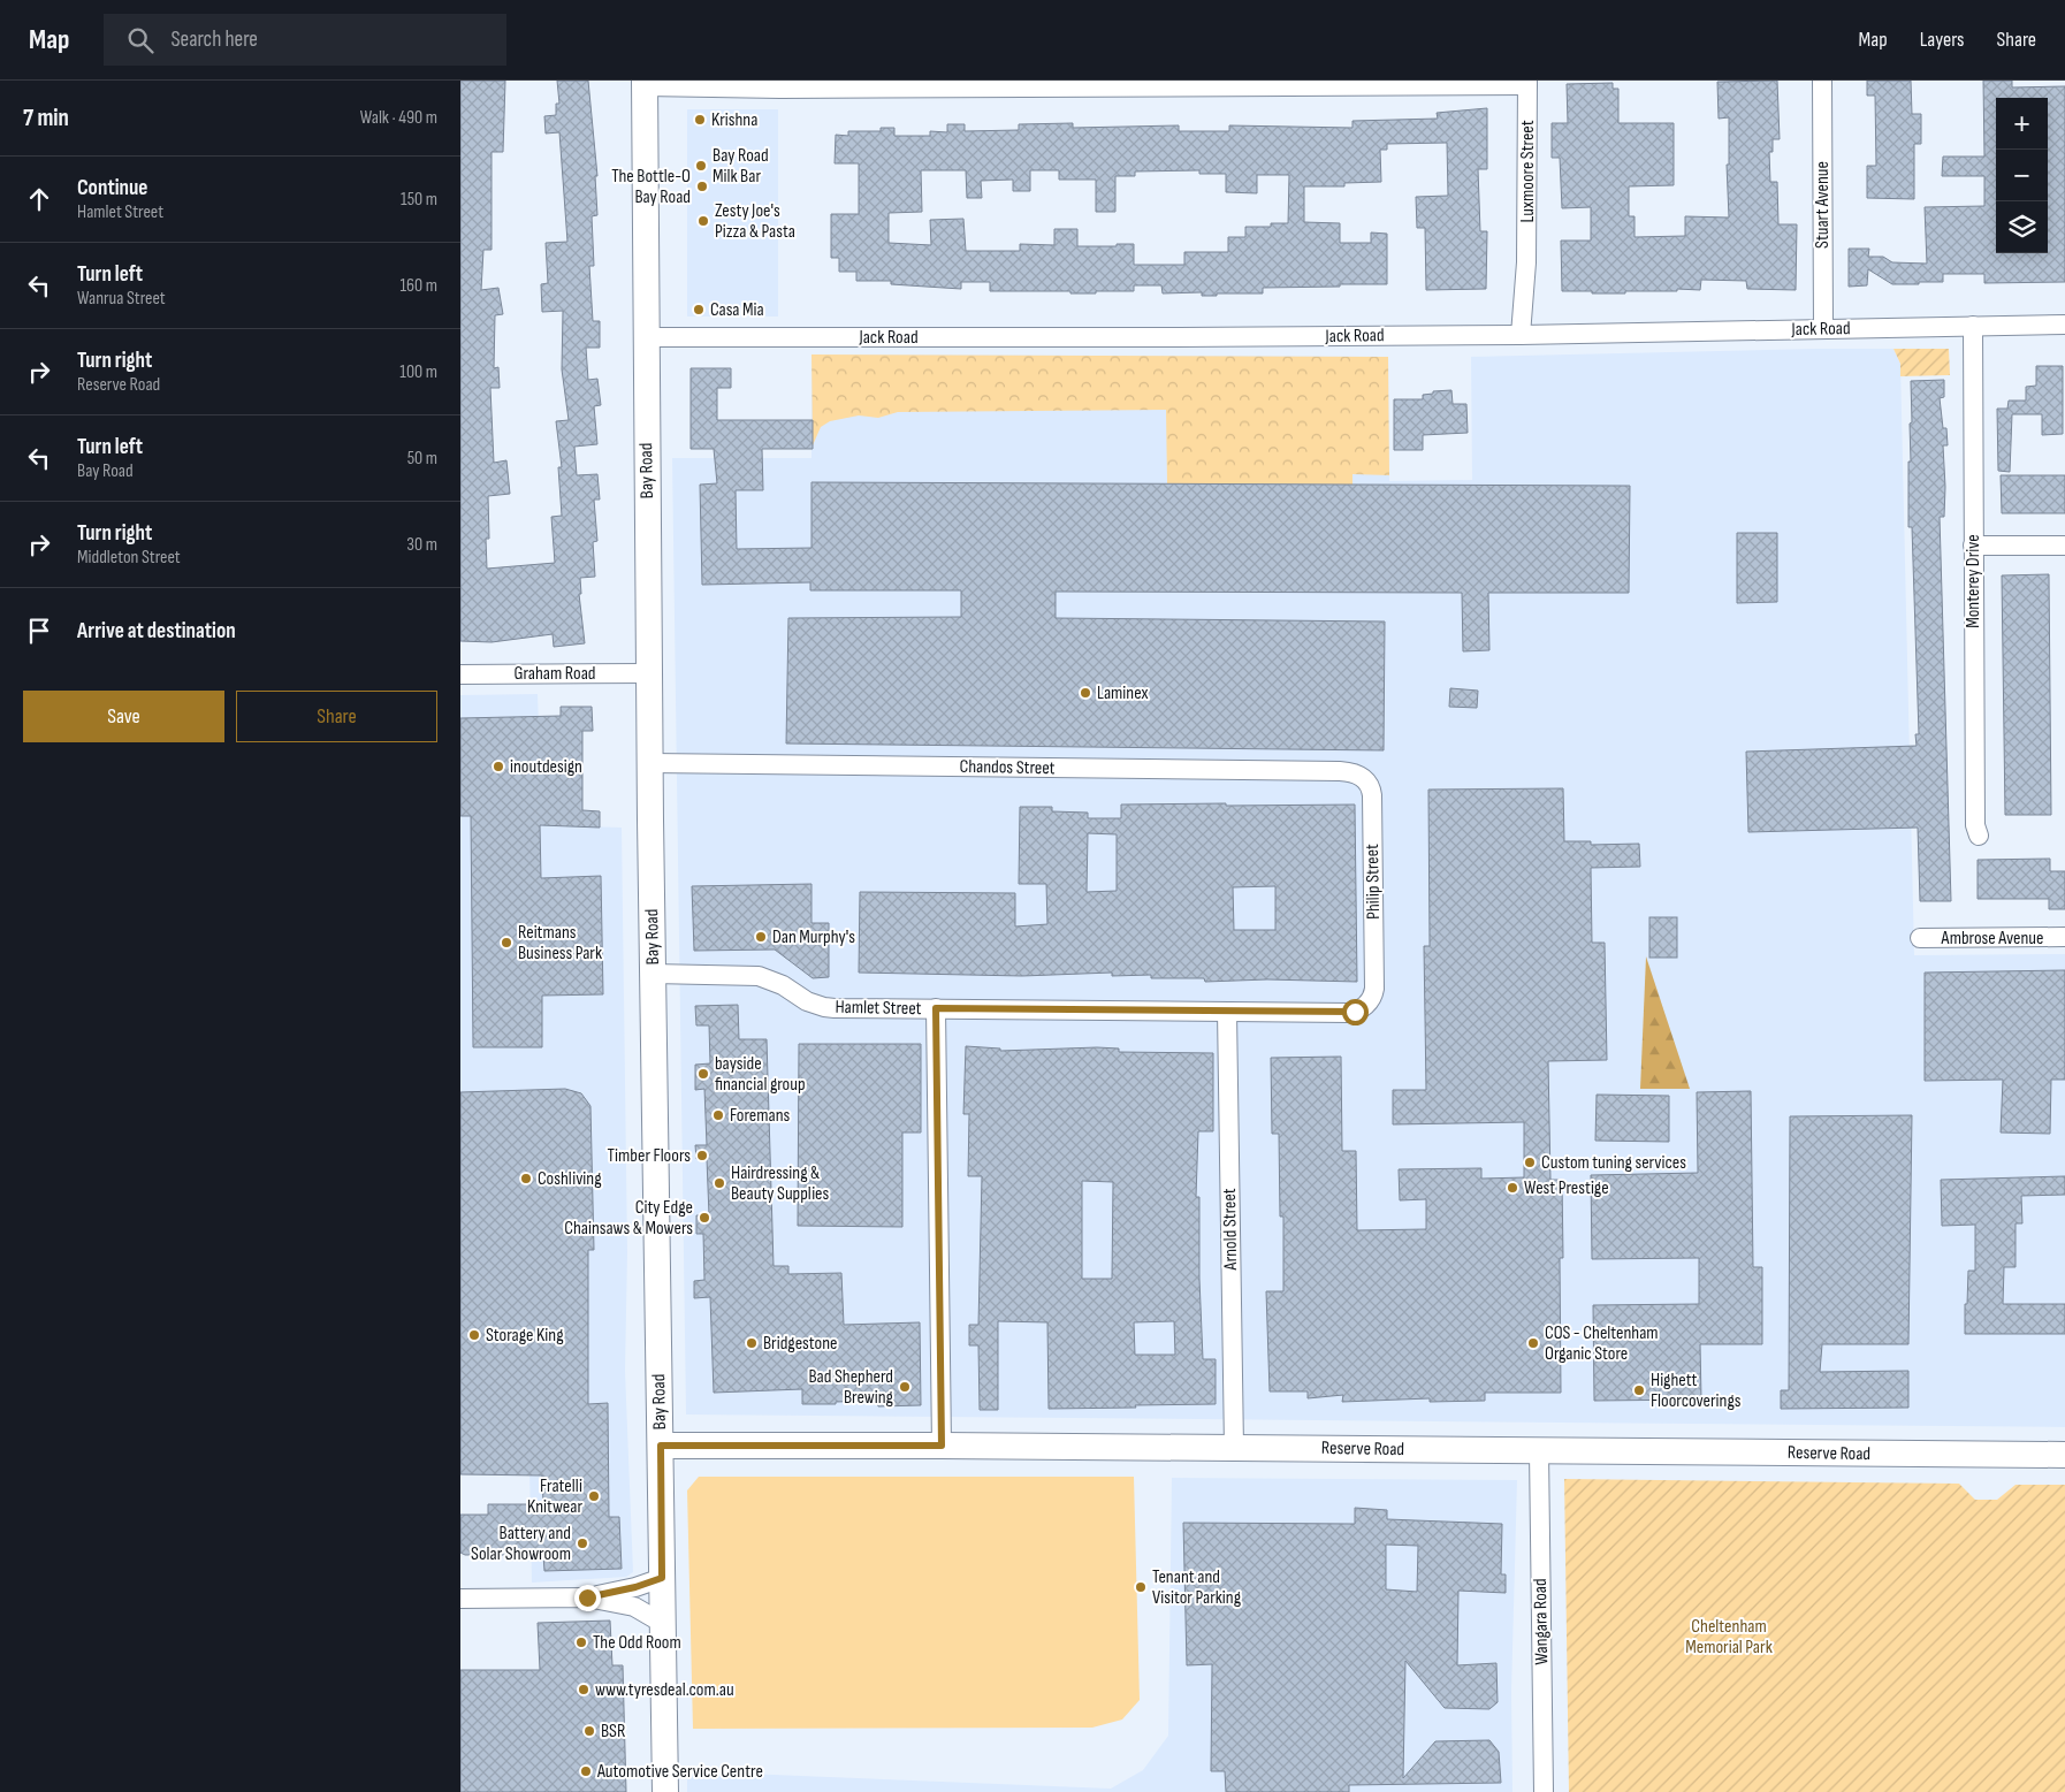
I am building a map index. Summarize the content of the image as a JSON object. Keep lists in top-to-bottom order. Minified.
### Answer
{"streets":{"main road":["Bay Road","Reserve Road"],"street":["Luxmoore Street","Stuart Avenue","Jack Road","Monterey Drive","Graham Road","Chandos Street","Philip Street","Ambrose Avenue","Hamlet Street","Arnold Street","Wangara Road"]},"crossings":[["Luxmoore Street","Jack Road"],["Stuart Avenue","Jack Road"],["Jack Road","Bay Road"],["Jack Road","Monterey Drive"],["Bay Road","Graham Road"],["Bay Road","Chandos Street"],["Bay Road","Hamlet Street"],["Bay Road","Reserve Road"],["Chandos Street","Philip Street"],["Philip Street","Hamlet Street"],["Hamlet Street","Arnold Street"],["Arnold Street","Reserve Road"],["Reserve Road","Wangara Road"]],"parks":["Cheltenham Memorial Park"],"places":["Krishna","Bay Road Milk Bar","The Bottle-O Bay Road","Zesty Joe's Pizza & Pasta","Casa Mia","Laminex","inoutdesign","Dan Murphy's","Reitmans Business Park","bayside financial group","Foremans","Timber Floors","Custom tuning services","Coshliving","Hairdressing & Beauty Supplies","West Prestige","City Edge Chainsaws & Mowers","Storage King","Bridgestone","COS - Cheltenham Organic Store","Bad Shepherd Brewing","Highett Floorcoverings","Fratelli Knitwear","Battery and Solar Showroom","Tenant and Visitor Parking","The Odd Room","www.tyresdeal.com.au","BSR","Automotive Service Centre"],"page":{"header":"Map","search":"Search here","nav":["Map","Layers","Share"],"heading":["7 min","Walk · 490 m"],"map_buttons":["+","−"],"list":[["Continue","Hamlet Street","150 m"],["Turn left","Wanrua Street","160 m"],["Turn right","Reserve Road","100 m"],["Turn left","Bay Road","50 m"],["Turn right","Middleton Street","30 m"],"Arrive at destination"],"buttons":["Save","Share"]}}
